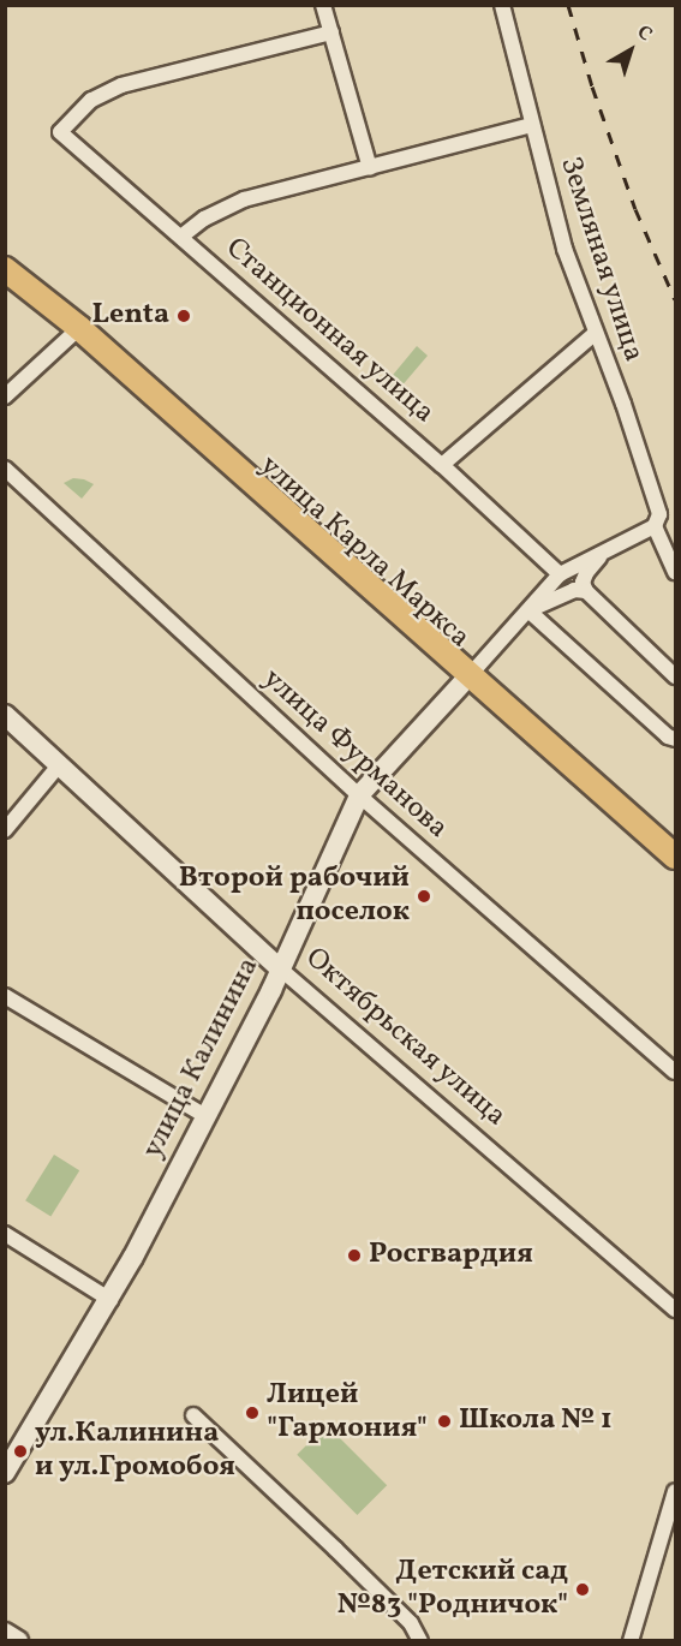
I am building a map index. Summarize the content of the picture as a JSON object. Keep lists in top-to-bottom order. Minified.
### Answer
{"streets":{"main road":["улица Карла Маркса","Октябрьская улица","улица Калинина"],"street":["Земляная улица","Станционная улица","улица Фурманова"]},"crossings":[["улица Карла Маркса","улица Калинина"],["улица Фурманова","улица Калинина"],["Октябрьская улица","улица Калинина"]],"places":["Lenta","Второй рабочий поселок","Росгвардия","Лицей \"Гармония\"","Школа № 1","ул.Калинина и ул.Громобоя","Детский сад №83 \"Родничок\""],"north":"top right"}
